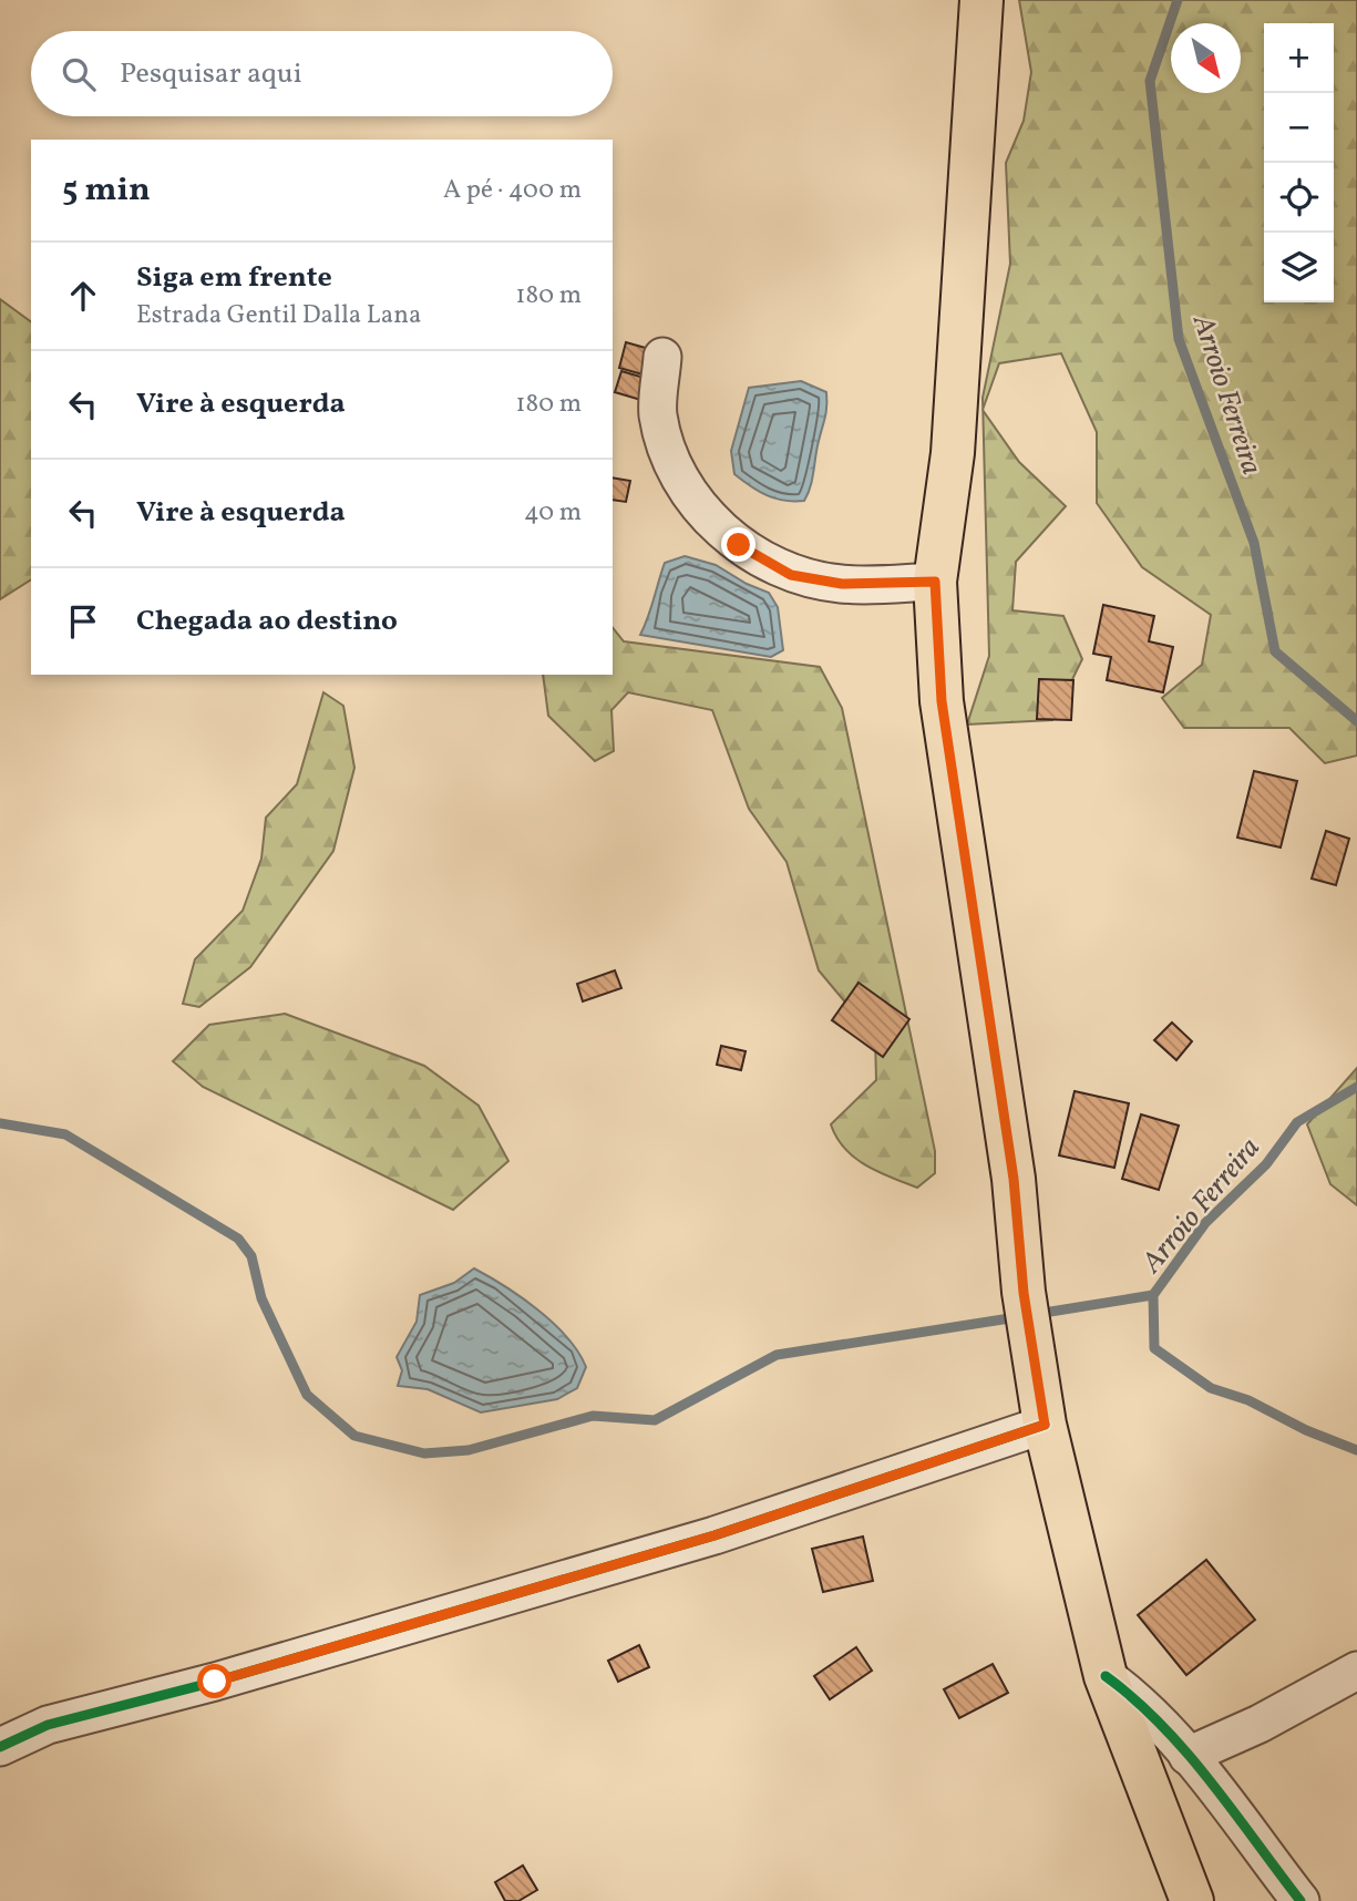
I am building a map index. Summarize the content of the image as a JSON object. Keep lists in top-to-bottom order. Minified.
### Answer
{"water":["Arroio Ferreira"],"north":"bottom right","page":{"map_buttons":["+","−"],"search":"Pesquisar aqui","heading":["5 min","A pé · 400 m"],"list":[["Siga em frente","Estrada Gentil Dalla Lana","180 m"],["Vire à esquerda","180 m"],["Vire à esquerda","40 m"],"Chegada ao destino"]}}
